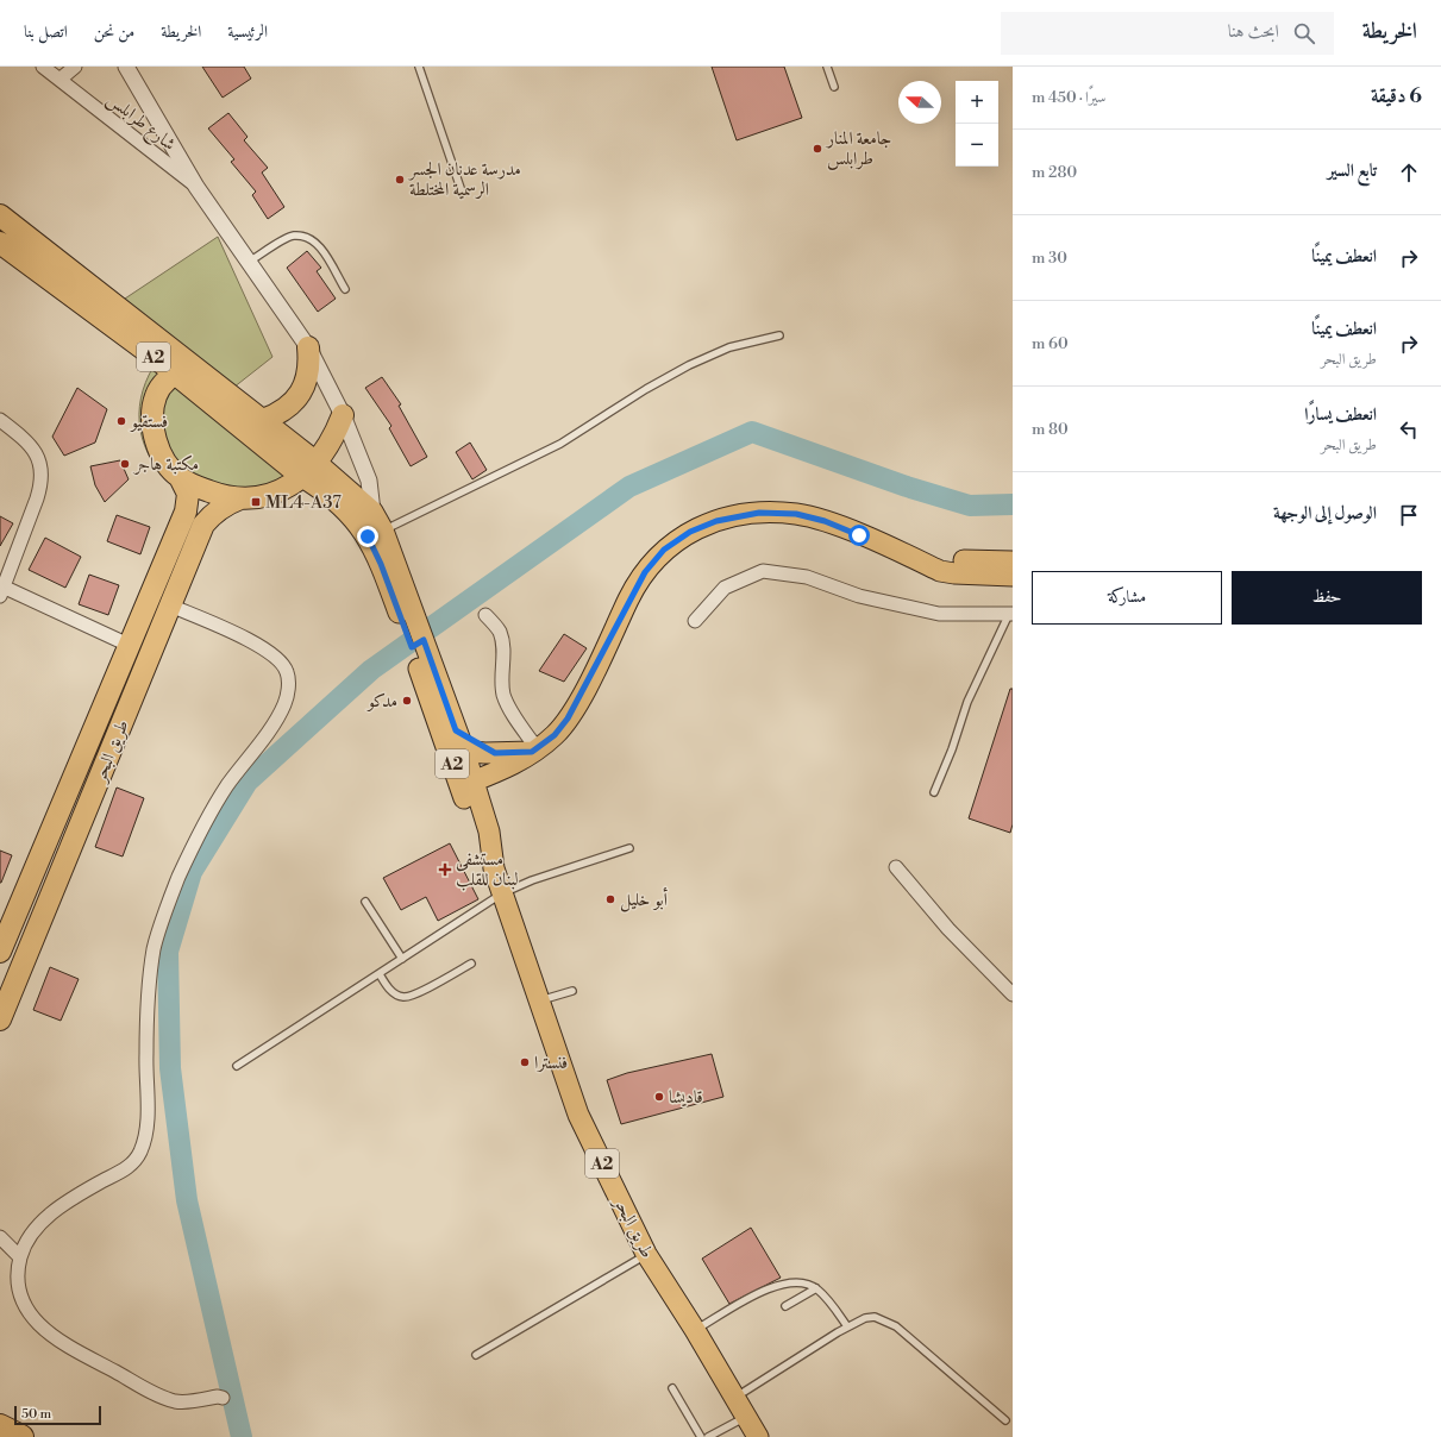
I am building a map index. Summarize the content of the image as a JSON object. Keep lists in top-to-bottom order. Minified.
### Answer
{"streets":{"highway":["A2","طريق البحر"],"street":["شارع طرابلس"]},"crossings":[["A2","طريق البحر"]],"places":{"other":["جامعة المنار طرابلس","مدرسة عدنان الجسر الرسمية المختلطة","فستقيو","مكتبة هاجر","مدكو","أبو خليل","فنسترا","قاديشا"],"transit":["ML4-A37"],"health":["مستشفى لبنان للقلب"]},"scale_bar":"50 m","north":"left","page":{"header":"الخريطة","search":"ابحث هنا","nav":["الرئيسية","الخريطة","من نحن","اتصل بنا"],"heading":["6 دقيقة","سيرًا · 450 m"],"map_buttons":["+","−"],"list":[["تابع السير","280 m"],["انعطف يمينًا","30 m"],["انعطف يمينًا","طريق البحر","60 m"],["انعطف يسارًا","طريق البحر","80 m"],"الوصول إلى الوجهة"],"buttons":["حفظ","مشاركة"],"scale":"50 m"}}
